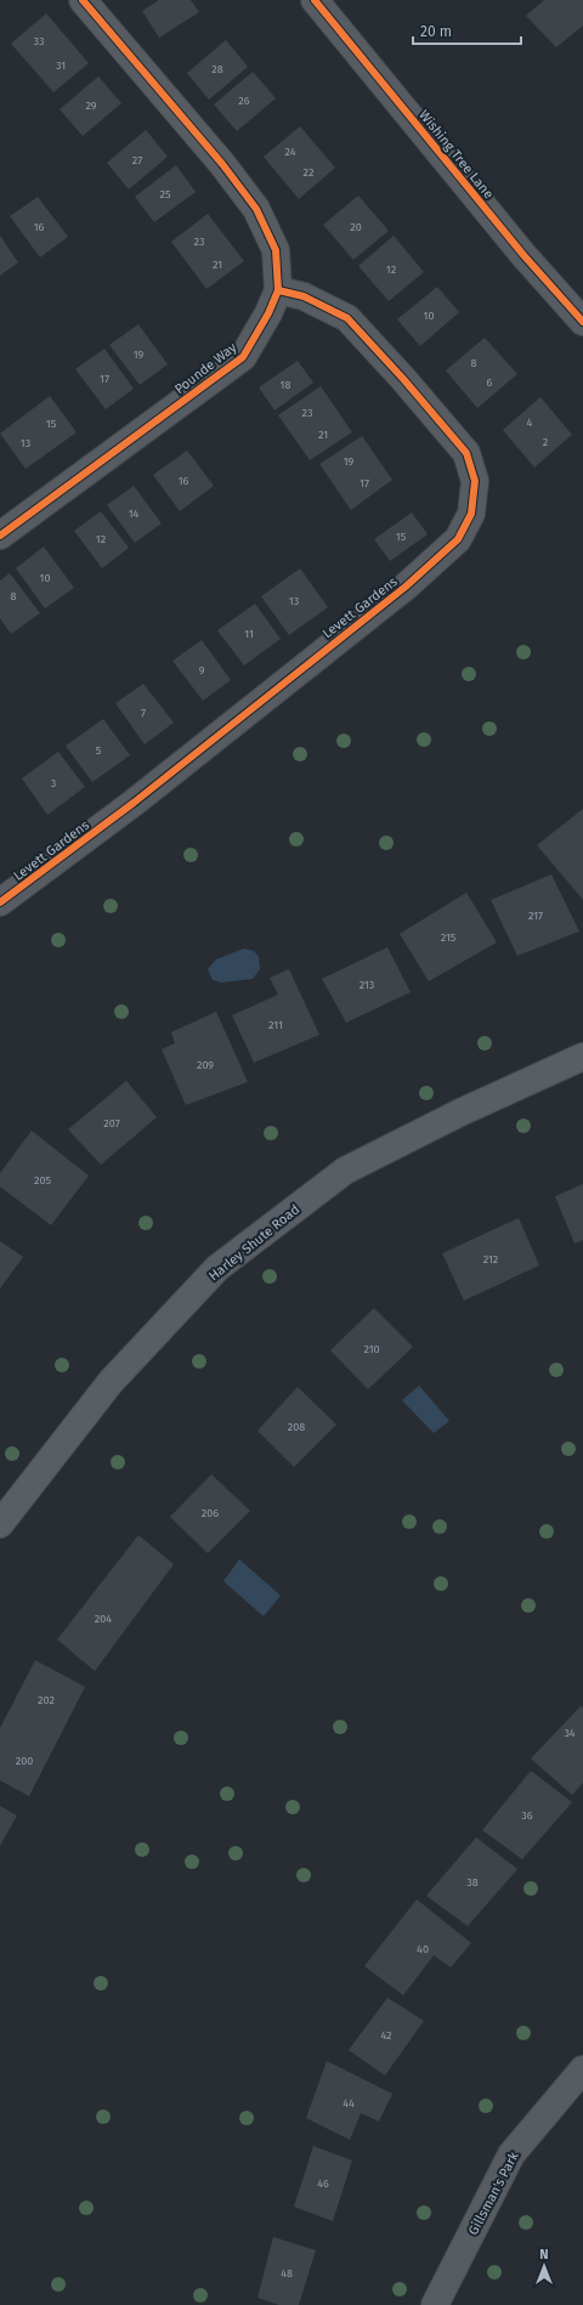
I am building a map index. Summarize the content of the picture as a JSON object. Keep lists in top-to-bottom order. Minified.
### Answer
{"streets":{"main road":["Harley Shute Road"],"street":["Wishing Tree Lane","Pounde Way","Levett Gardens","Gillsman's Park"]},"crossings":[["Pounde Way","Levett Gardens"]],"house_numbers":["33","31","28","26","29","24","27","22","25","16","20","23","21","12","10","19","8","17","6","18","23","4","15","21","2","13","19","16","17","14","15","12","10","8","13","11","9","7","5","3","217","215","213","211","209","207","205","212","210","208","206","204","202","34","200","36","38","40","42","44","46","48"],"scale_bar":"20 m","north":"top"}
